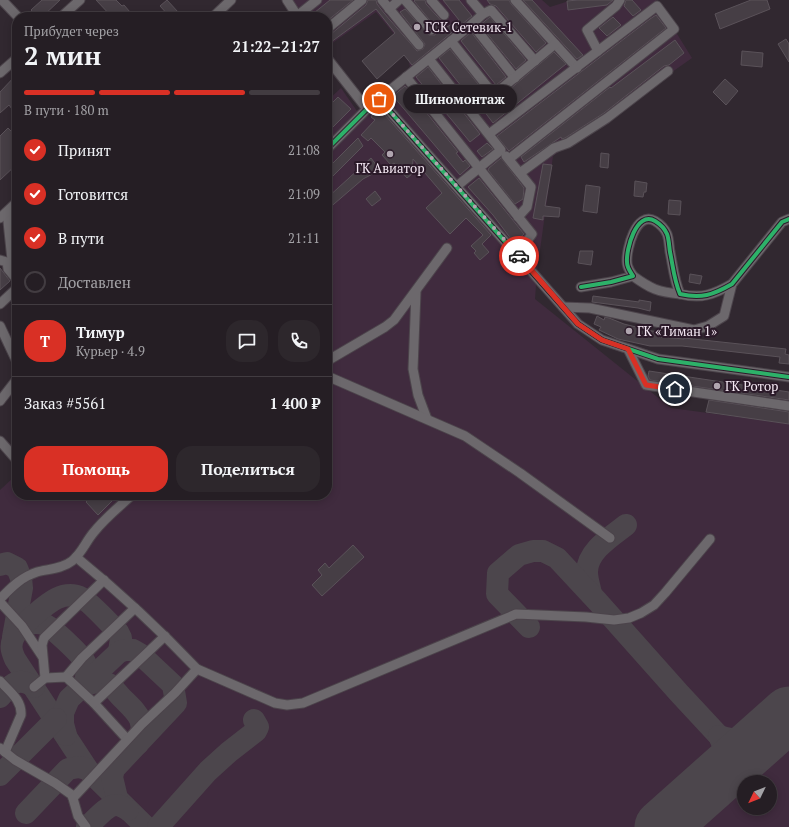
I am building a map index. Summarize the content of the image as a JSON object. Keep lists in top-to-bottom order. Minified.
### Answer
{"places":["ГСК Сетевик-1","Шиномонтаж","ГК Авиатор","ГК «Тиман 1»","ГК Ротор"],"north":"bottom left","page":{"heading":["2 мин","Прибудет через","21:22–21:27"],"panel":["Тимур","Курьер · 4.9","Заказ #5561","1 400 ₽"],"bar":"В пути · 180 m","bubble":"Шиномонтаж","list":[["Принят","21:08"],["Готовится","21:09"],["В пути","21:11"],"Доставлен"],"round":"Т","buttons":["Помощь","Поделиться"]}}
